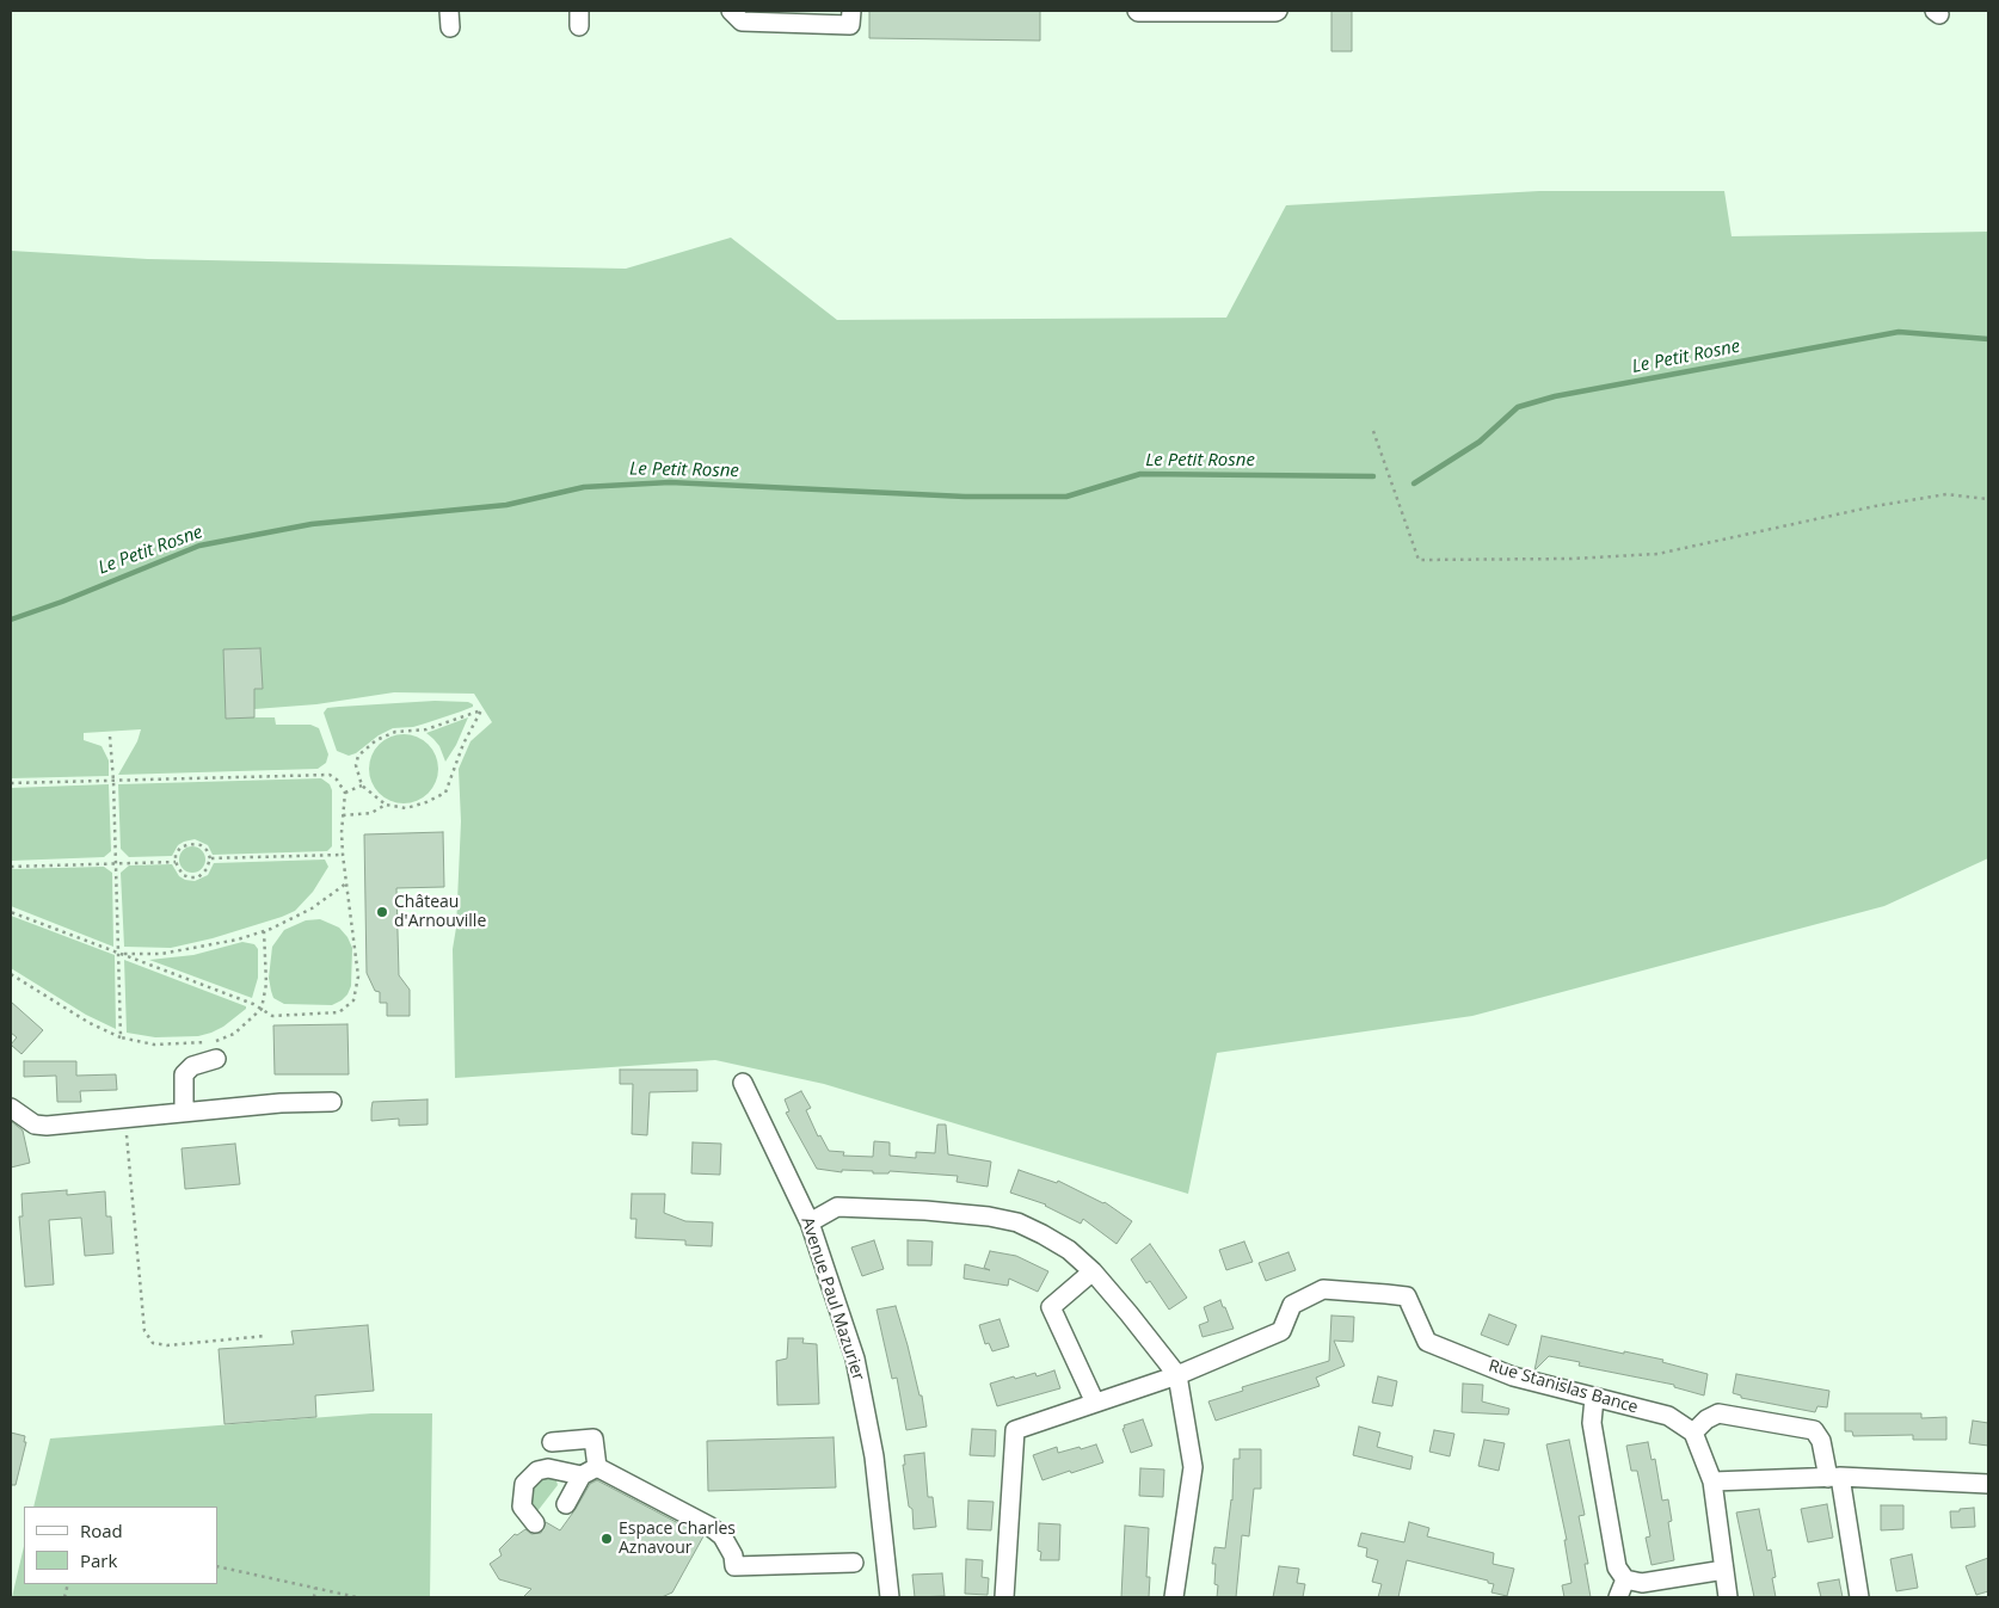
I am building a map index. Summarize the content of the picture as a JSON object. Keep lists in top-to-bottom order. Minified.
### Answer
{"streets":{"street":["Avenue Paul Mazurier","Rue Stanislas Bance"]},"water":["Le Petit Rosne"],"places":["Château d'Arnouville","Espace Charles Aznavour"],"legend":["Road","Park"]}
